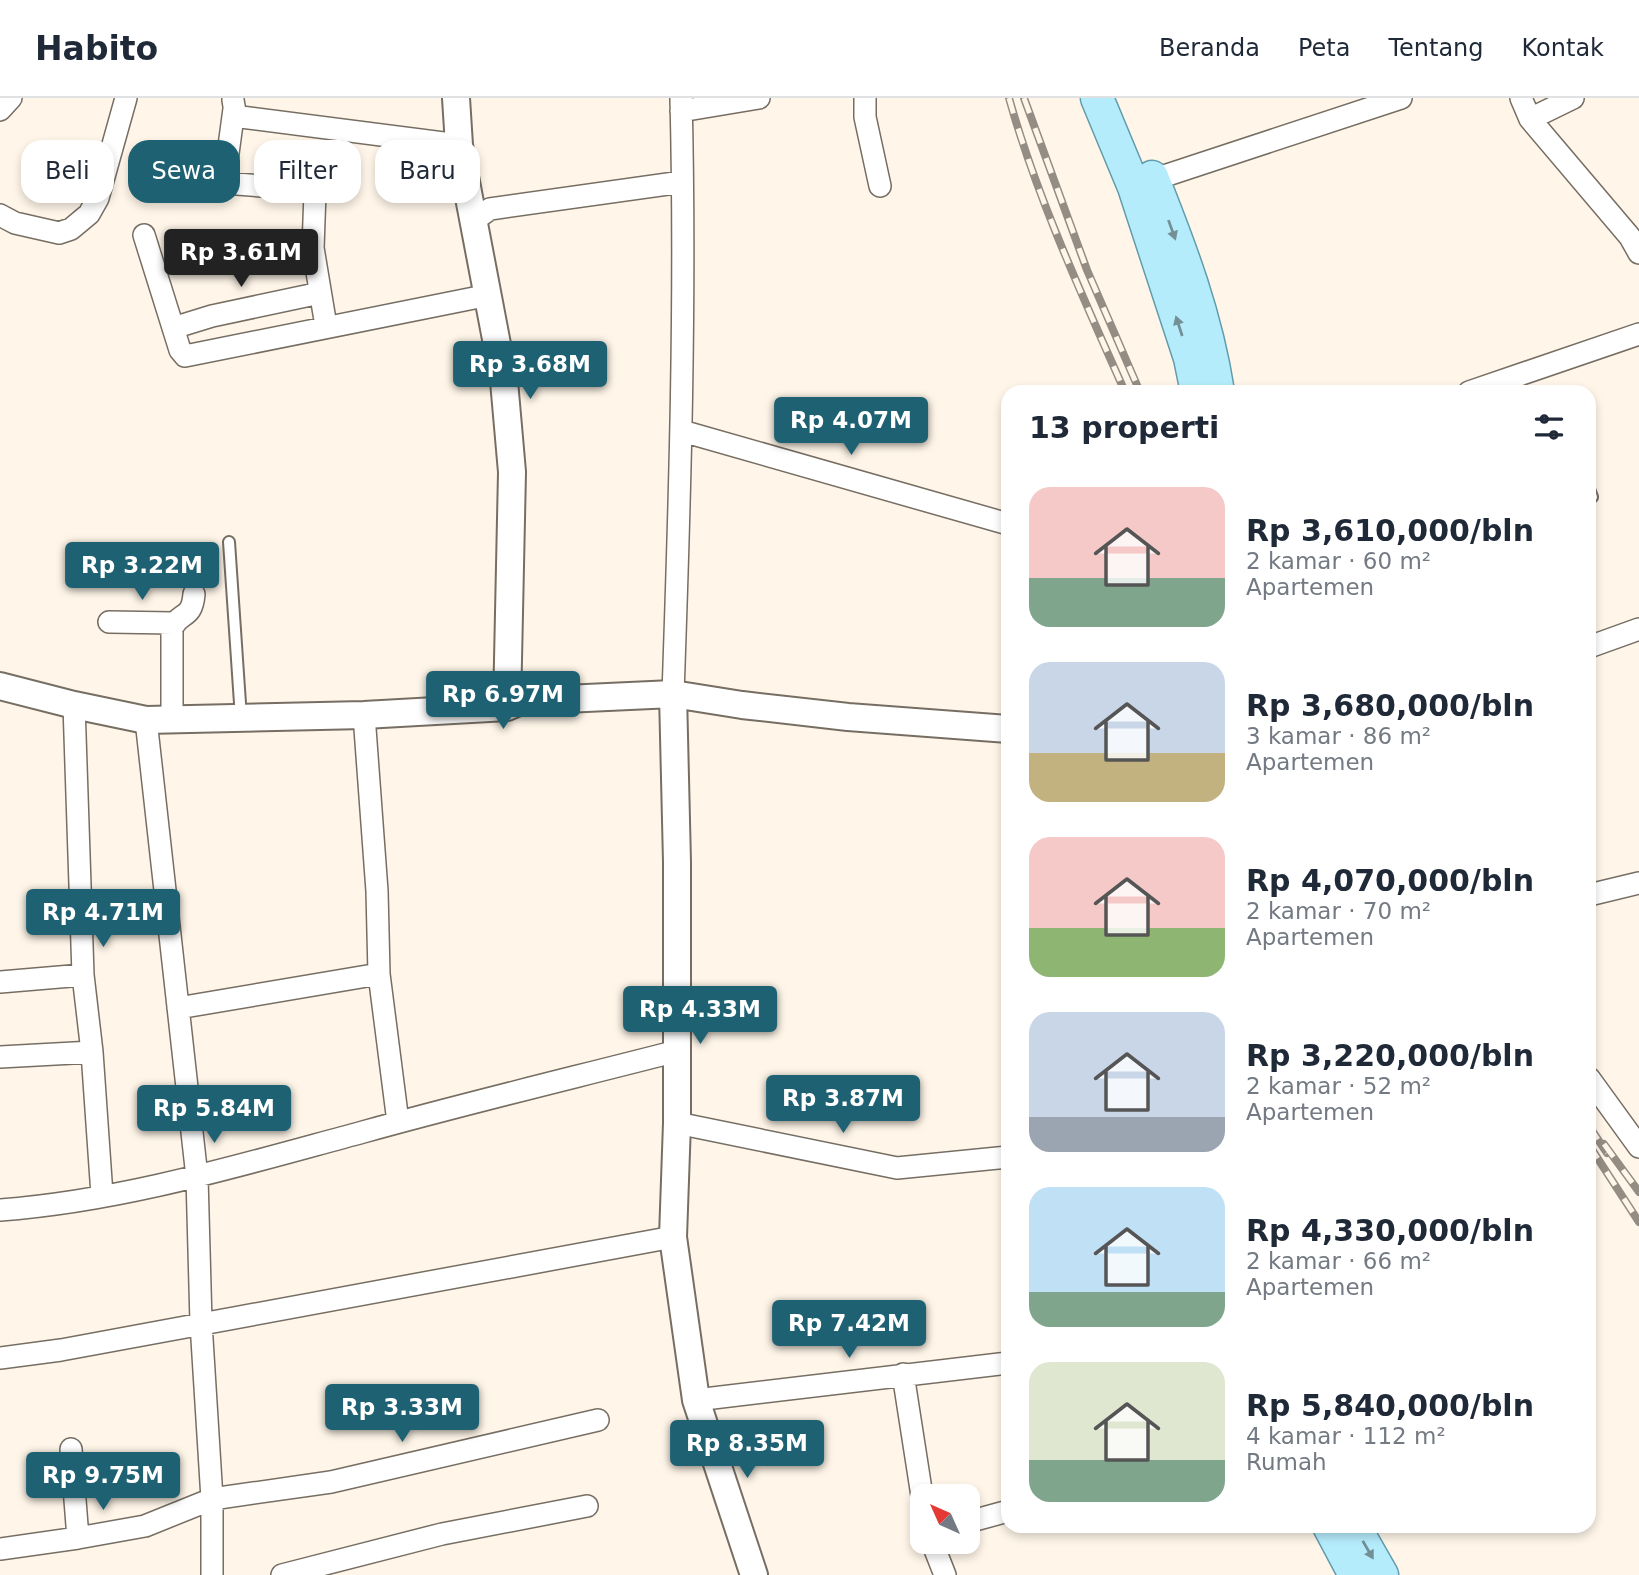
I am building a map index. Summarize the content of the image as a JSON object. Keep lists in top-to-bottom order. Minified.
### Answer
{"north":"top left","page":{"header":"Habito","nav":["Beranda","Peta","Tentang","Kontak"],"chip":["Beli","Sewa","Filter","Baru"],"price":["Rp 3.61M","Rp 3.68M","Rp 4.07M","Rp 3.22M","Rp 6.97M","Rp 4.71M","Rp 4.33M","Rp 3.87M","Rp 5.84M","Rp 7.42M","Rp 3.33M","Rp 8.35M","Rp 9.75M"],"heading":"13 properti","list":[{"name":"Rp 3,610,000/bln","note":"2 kamar · 60 m² · Apartemen"},{"name":"Rp 3,680,000/bln","note":"3 kamar · 86 m² · Apartemen"},{"name":"Rp 4,070,000/bln","note":"2 kamar · 70 m² · Apartemen"},{"name":"Rp 3,220,000/bln","note":"2 kamar · 52 m² · Apartemen"},{"name":"Rp 4,330,000/bln","note":"2 kamar · 66 m² · Apartemen"},{"name":"Rp 5,840,000/bln","note":"4 kamar · 112 m² · Rumah"}]}}
